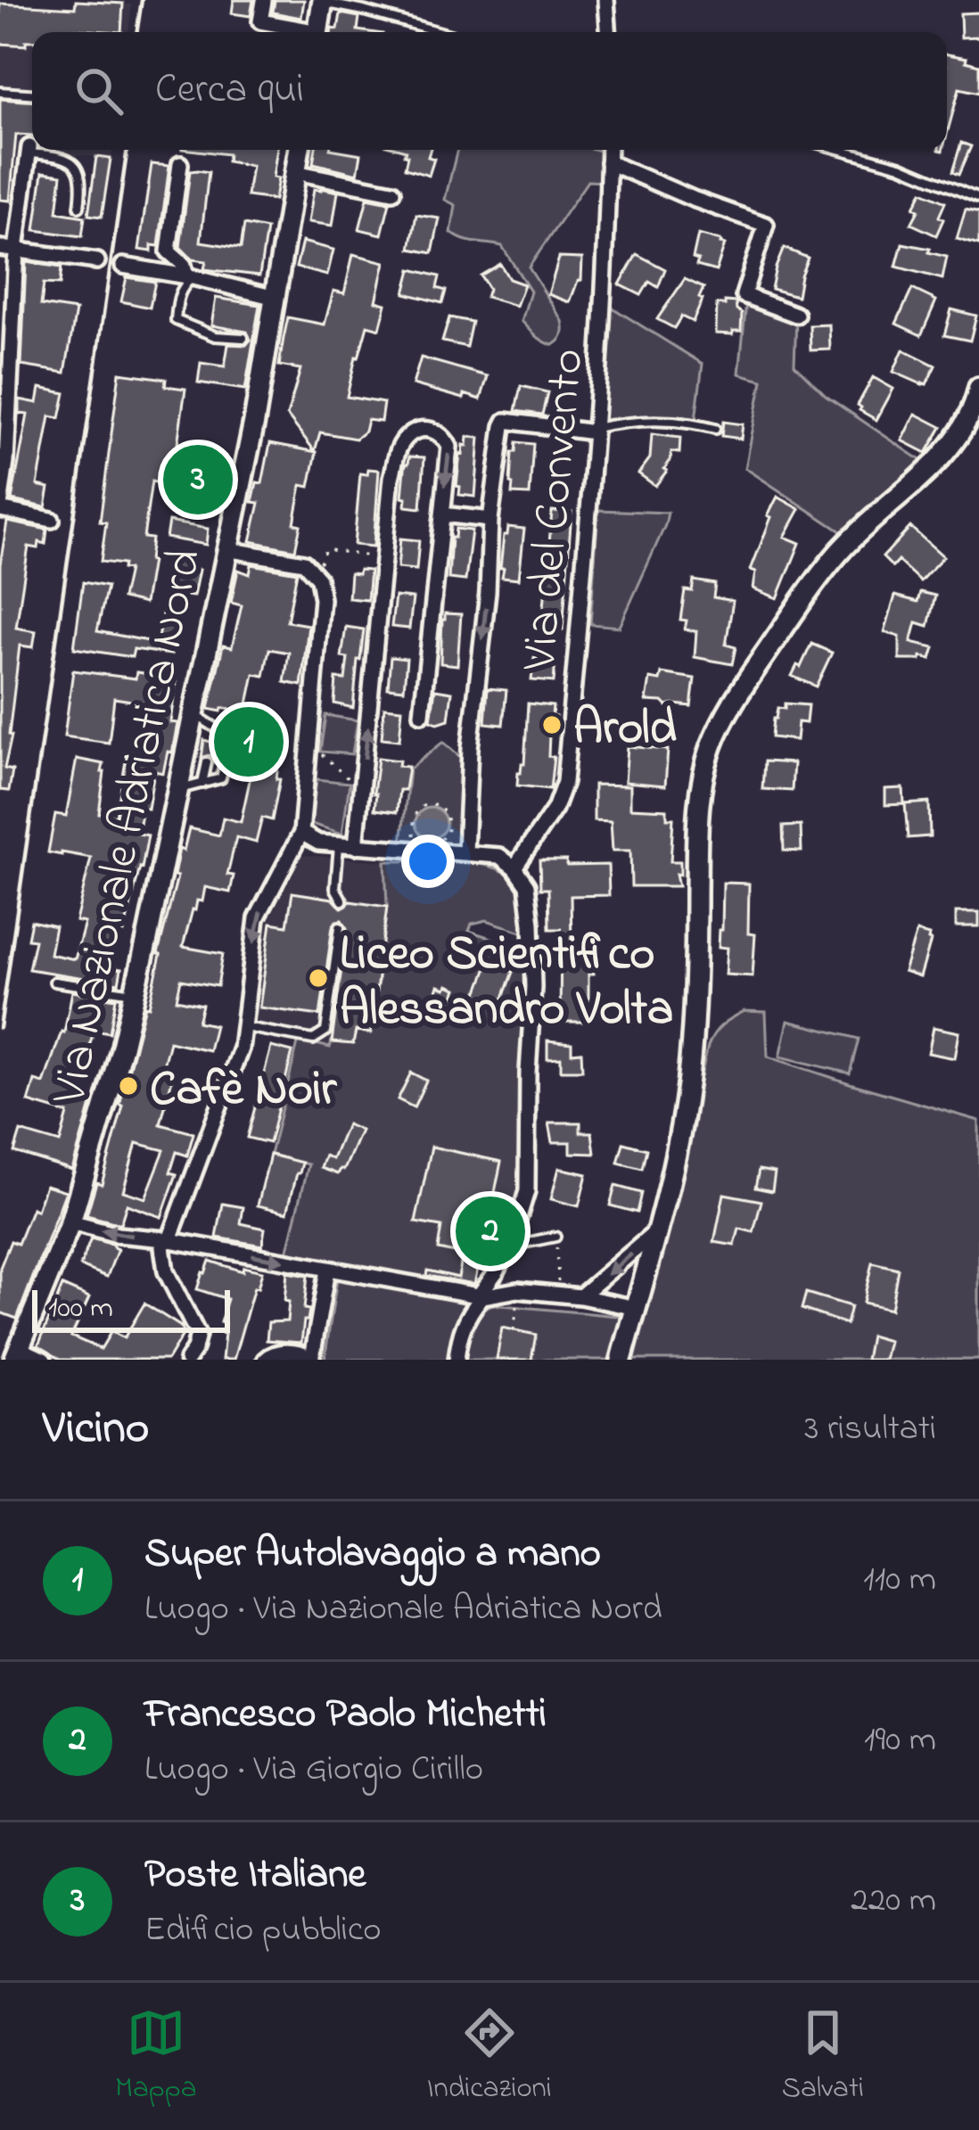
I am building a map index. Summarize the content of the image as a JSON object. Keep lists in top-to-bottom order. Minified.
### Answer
{"streets":{"main road":["Via Nazionale Adriatica Nord"],"street":["Via del Convento"]},"places":["Arold","Liceo Scientifico Alessandro Volta","Cafè Noir"],"scale_bar":"100 m","page":{"search":"Cerca qui","pins":["3","1","2"],"scale":"100 m","heading":["Vicino","3 risultati"],"list":[{"mark":"1","name":"Super Autolavaggio a mano","note":"Luogo · Via Nazionale Adriatica Nord","value":"110 m"},{"mark":"2","name":"Francesco Paolo Michetti","note":"Luogo · Via Giorgio Cirillo","value":"190 m"},{"mark":"3","name":"Poste Italiane","note":"Edificio pubblico","value":"220 m"}],"nav":["Mappa","Indicazioni","Salvati"]}}
